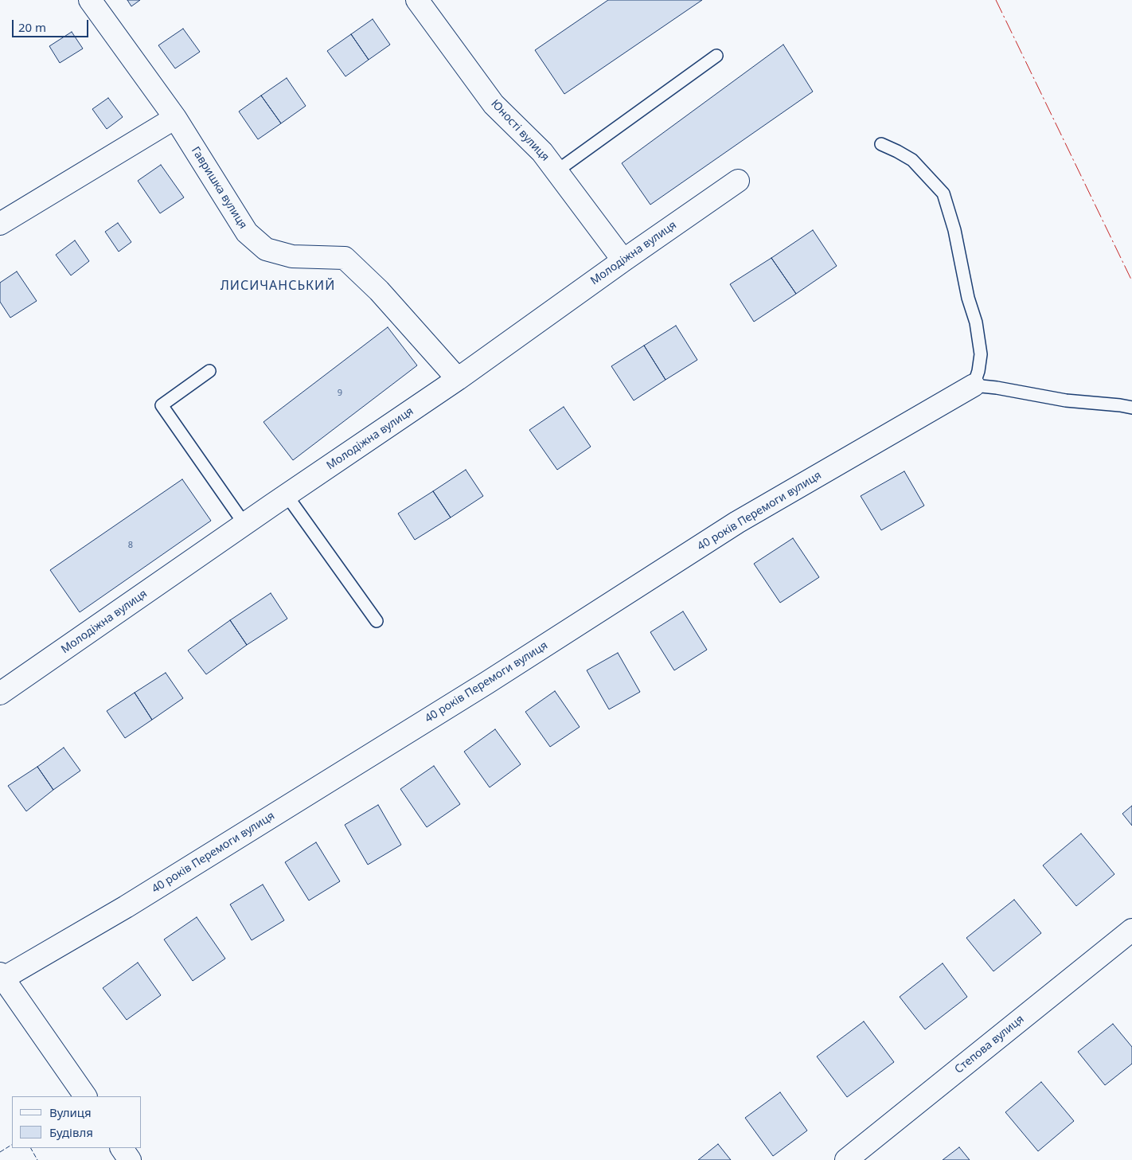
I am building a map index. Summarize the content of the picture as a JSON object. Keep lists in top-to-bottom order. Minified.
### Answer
{"streets":{"street":["Юності вулиця","Гавришка вулиця","Молодіжна вулиця","40 років Перемоги вулиця","Степова вулиця"]},"crossings":[["Юності вулиця","Молодіжна вулиця"],["Гавришка вулиця","Молодіжна вулиця"]],"districts":["ЛИСИЧАНСЬКИЙ"],"house_numbers":["9","8"],"legend":["Вулиця","Будівля"],"scale_bar":"20 m"}
